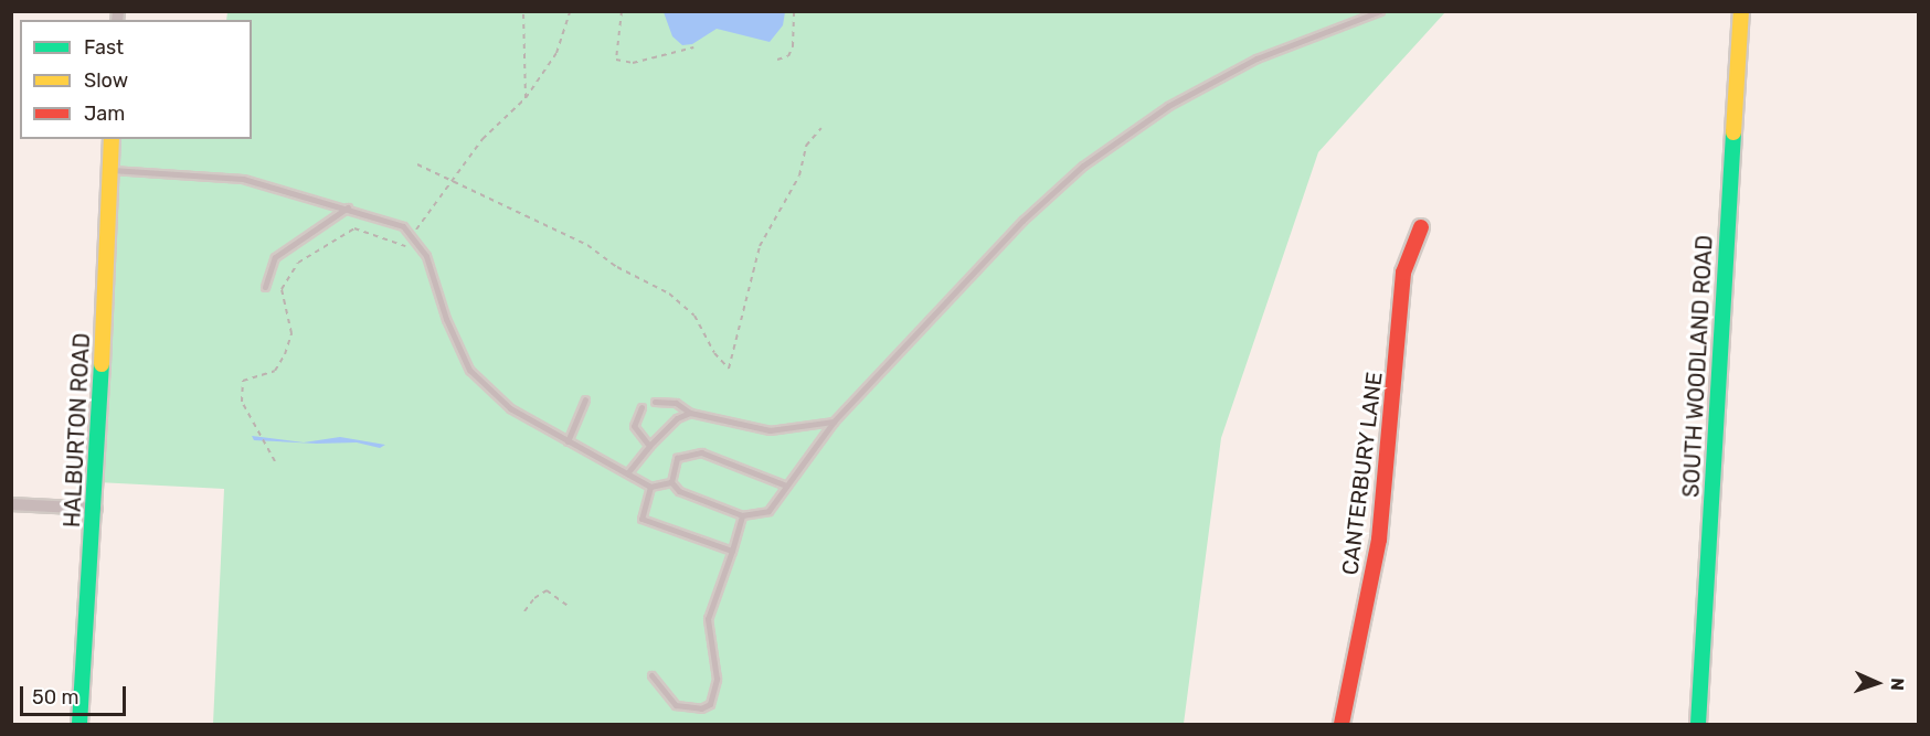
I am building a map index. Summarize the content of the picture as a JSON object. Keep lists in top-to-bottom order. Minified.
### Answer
{"streets":{"street":["SOUTH WOODLAND ROAD","HALBURTON ROAD","CANTERBURY LANE"]},"legend":["Fast","Slow","Jam"],"scale_bar":"50 m","north":"right"}
